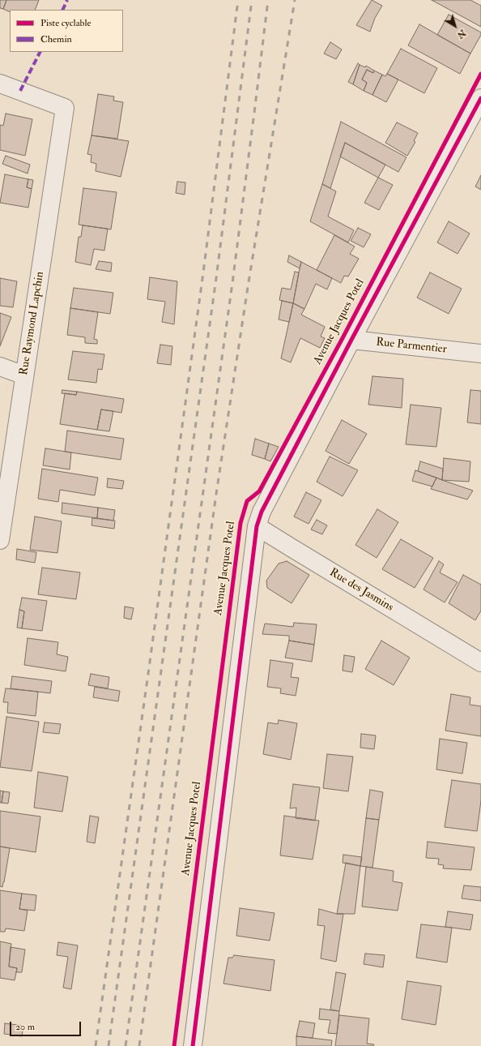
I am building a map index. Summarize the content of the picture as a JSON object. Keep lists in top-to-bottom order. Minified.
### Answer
{"streets":{"street":["Avenue Jacques Potel","Rue Raymond Lapchin","Rue Parmentier","Rue des Jasmins"]},"crossings":[["Avenue Jacques Potel","Rue Parmentier"],["Avenue Jacques Potel","Rue des Jasmins"]],"legend":["Piste cyclable","Chemin"],"scale_bar":"20 m","north":"bottom right"}
